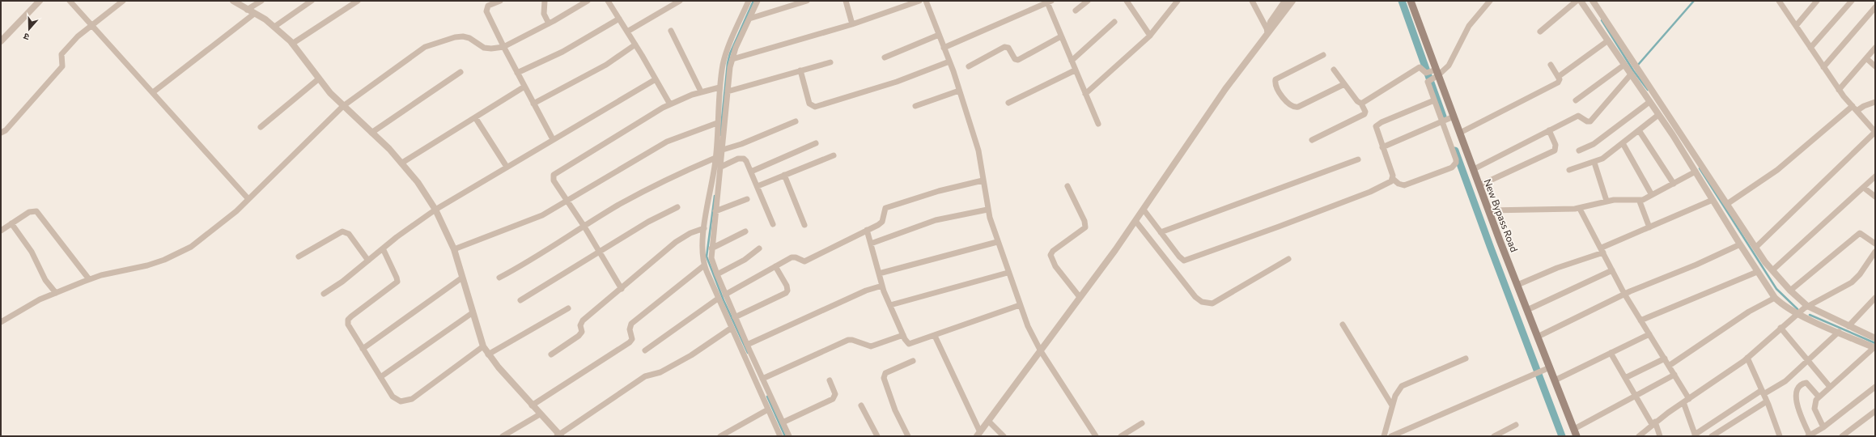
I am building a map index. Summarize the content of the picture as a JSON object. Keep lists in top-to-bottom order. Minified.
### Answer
{"streets":{"main road":["New Bypass Road"]},"north":"bottom"}
